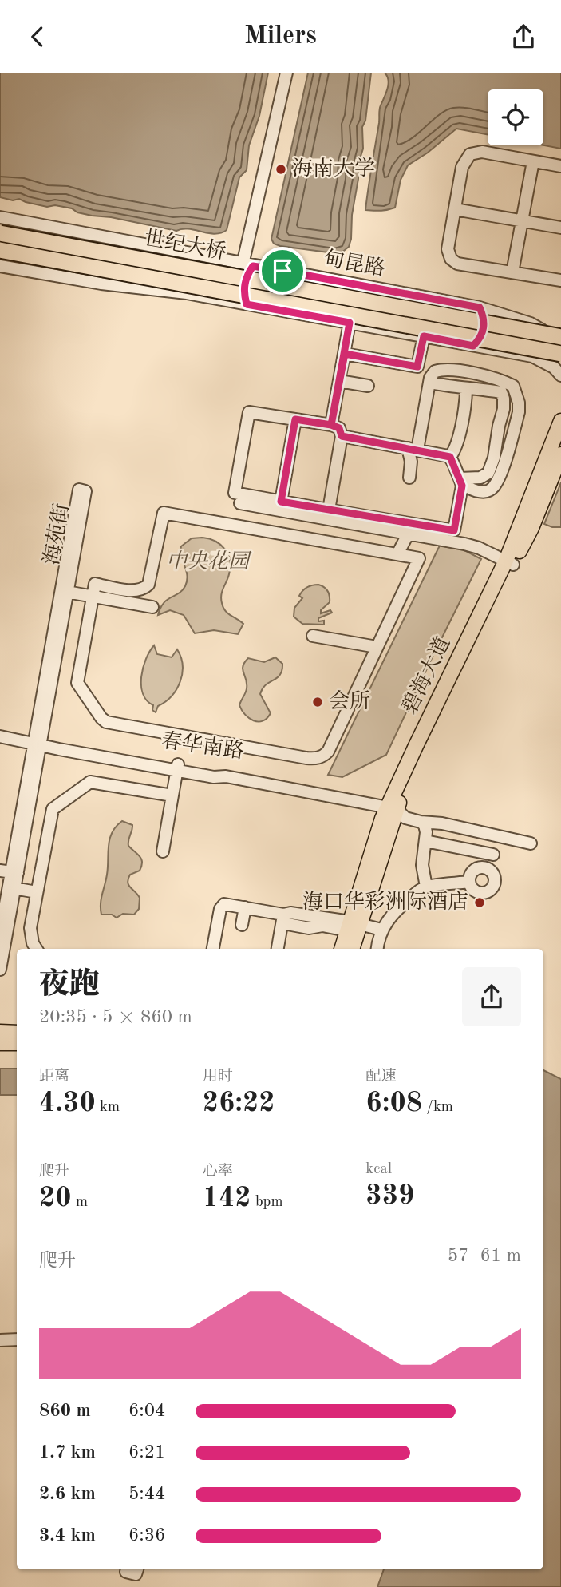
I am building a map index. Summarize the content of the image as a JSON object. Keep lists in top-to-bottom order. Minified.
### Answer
{"streets":{"highway":["世纪大桥"],"main road":["碧海大道"],"street":["甸昆路","海苑街","春华南路"]},"crossings":[["海苑街","春华南路"],["碧海大道","春华南路"]],"parks":["中央花园"],"places":["海南大学","会所","海口华彩洲际酒店"],"page":{"header":"Milers","heading":["夜跑","20:35 · 5 × 860 m"],"stats":[["距离","4.30 km"],["用时","26:22"],["配速","6:08 /km"],["爬升","20 m"],["心率","142 bpm"],["kcal","339"]],"chart":["爬升","57–61 m"],"list":[{"name":"860 m","note":"6:04"},{"name":"1.7 km","note":"6:21"},{"name":"2.6 km","note":"5:44"},{"name":"3.4 km","note":"6:36"}]}}
